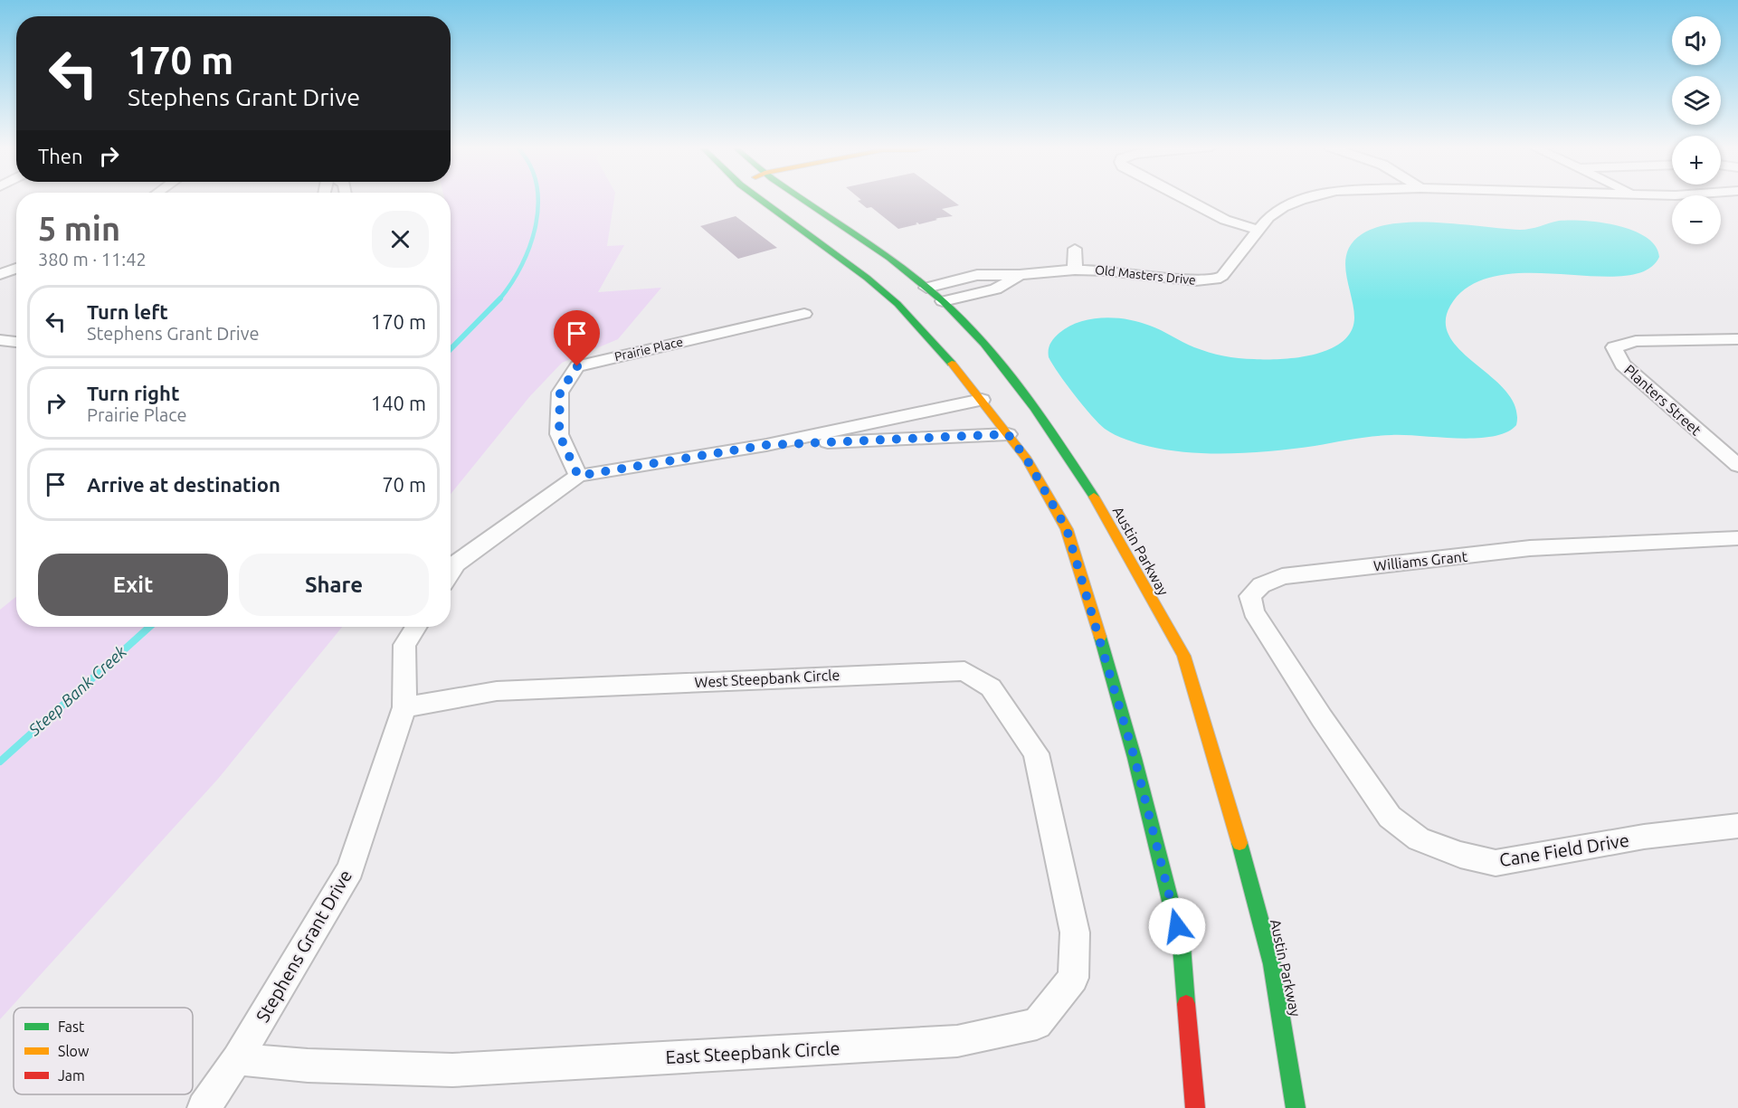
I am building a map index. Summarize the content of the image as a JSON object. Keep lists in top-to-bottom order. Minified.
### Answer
{"streets":{"main road":["Austin Parkway"],"street":["Old Masters Drive","Prairie Place","Planters Street","Williams Grant","West Steepbank Circle","Cane Field Drive","Stephens Grant Drive","East Steepbank Circle"]},"crossings":[["Old Masters Drive","Austin Parkway"],["Williams Grant","Cane Field Drive"],["West Steepbank Circle","Stephens Grant Drive"],["West Steepbank Circle","East Steepbank Circle"],["Stephens Grant Drive","East Steepbank Circle"]],"water":["Steep Bank Creek"],"legend":["Fast","Slow","Jam"],"page":{"map_buttons":["+","−"],"turn":["170 m","Stephens Grant Drive"],"then":"Then","heading":["5 min","380 m · 11:42"],"list":[{"name":"Turn left","note":"Stephens Grant Drive","value":"170 m"},{"name":"Turn right","note":"Prairie Place","value":"140 m"},{"name":"Arrive at destination","value":"70 m"}],"buttons":["Exit","Share"]}}
